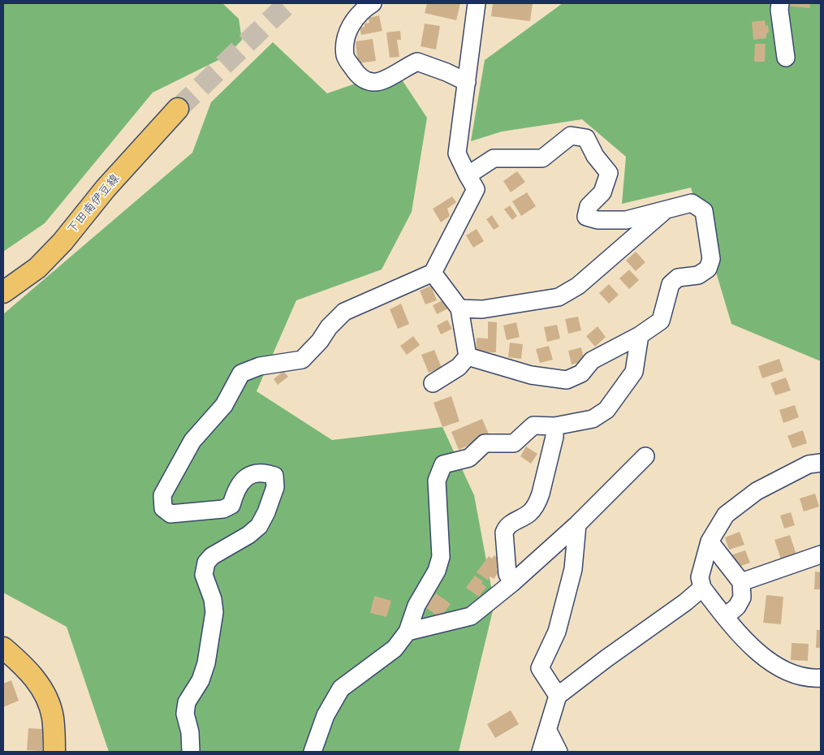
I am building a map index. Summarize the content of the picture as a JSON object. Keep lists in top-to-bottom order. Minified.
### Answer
{"streets":{"main road":["下田南伊豆線"]}}
